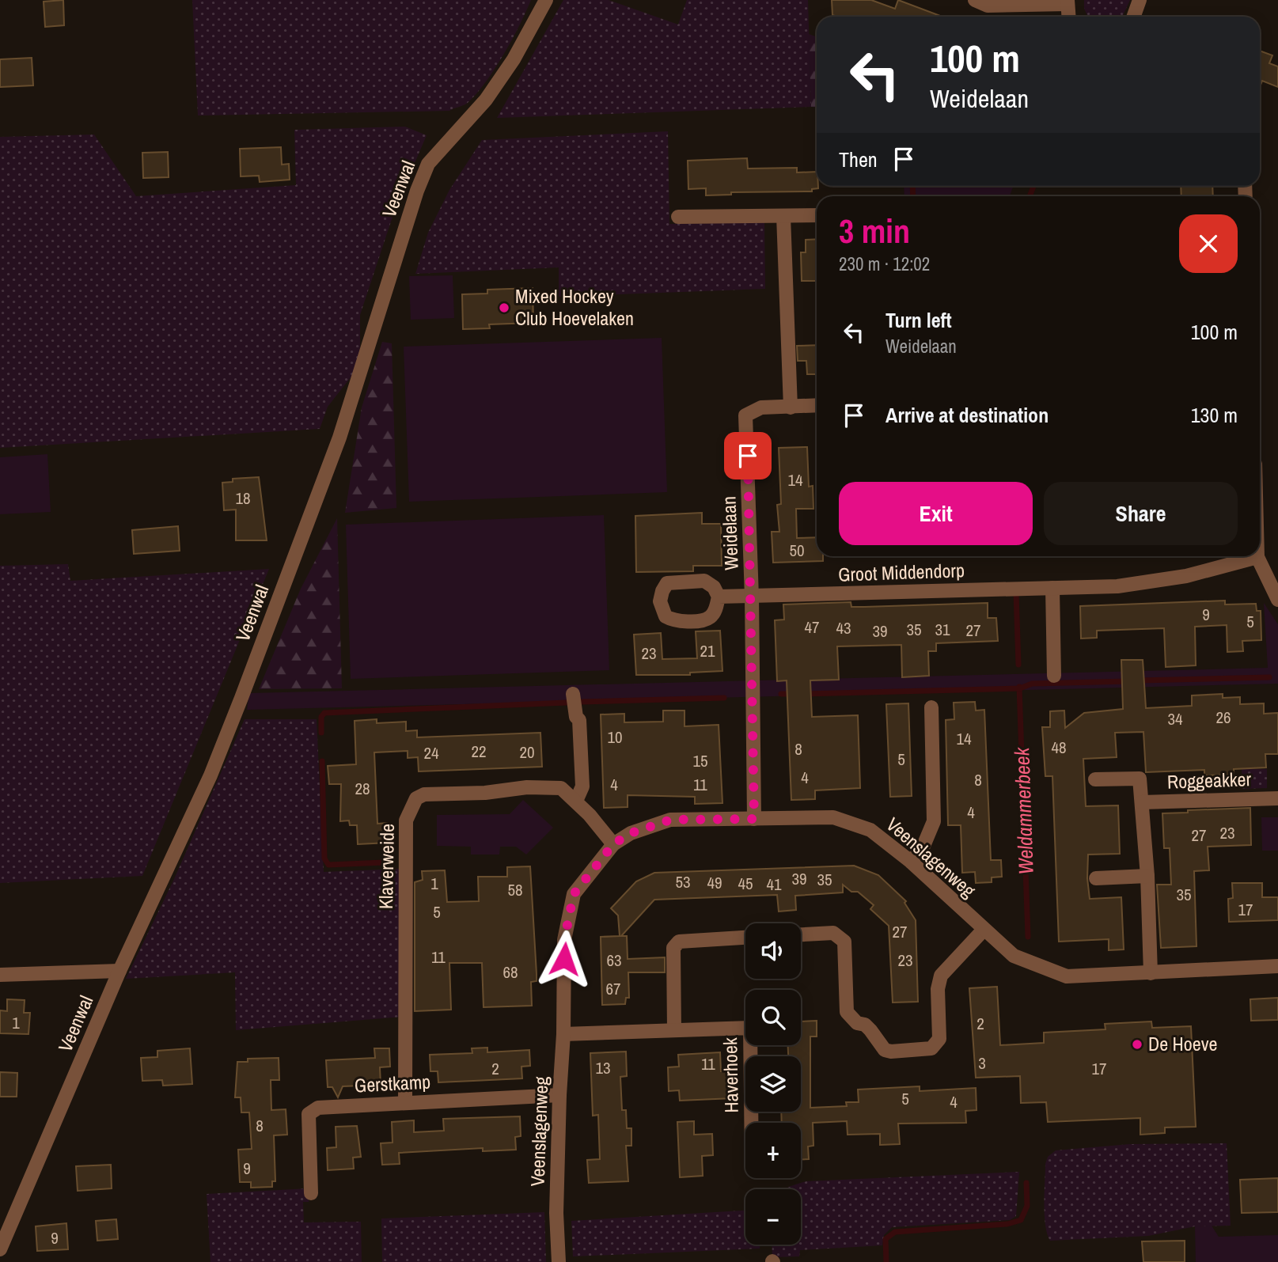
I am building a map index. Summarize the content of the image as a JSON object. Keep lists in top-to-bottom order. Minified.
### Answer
{"streets":{"street":["Veenwal","Weidelaan","Groot Middendorp","Roggeakker","Veenslagenweg","Klaverweide","Haverhoek","Gerstkamp"]},"crossings":[["Weidelaan","Groot Middendorp"],["Weidelaan","Veenslagenweg"],["Roggeakker","Veenslagenweg"],["Veenslagenweg","Klaverweide"],["Veenslagenweg","Haverhoek"],["Veenslagenweg","Gerstkamp"],["Klaverweide","Gerstkamp"]],"water":["Weldammerbeek"],"places":["Mixed Hockey Club Hoevelaken","De Hoeve"],"house_numbers":["14","18","50","9","5","47","43","35","31","27","39","21","23","26","34","10","14","48","8","22","20","24","5","15","4","8","4","11","28","4","23","27","39","35","53","49","1","45","41","58","35","17","5","27","11","63","23","68","67","1","2","3","11","13","2","17","5","4","8","9","9"],"page":{"turn":["100 m","Weidelaan"],"then":"Then","heading":["3 min","230 m · 12:02"],"list":[{"name":"Turn left","note":"Weidelaan","value":"100 m"},{"name":"Arrive at destination","value":"130 m"}],"buttons":["Exit","Share"],"map_buttons":["+","−"]}}
